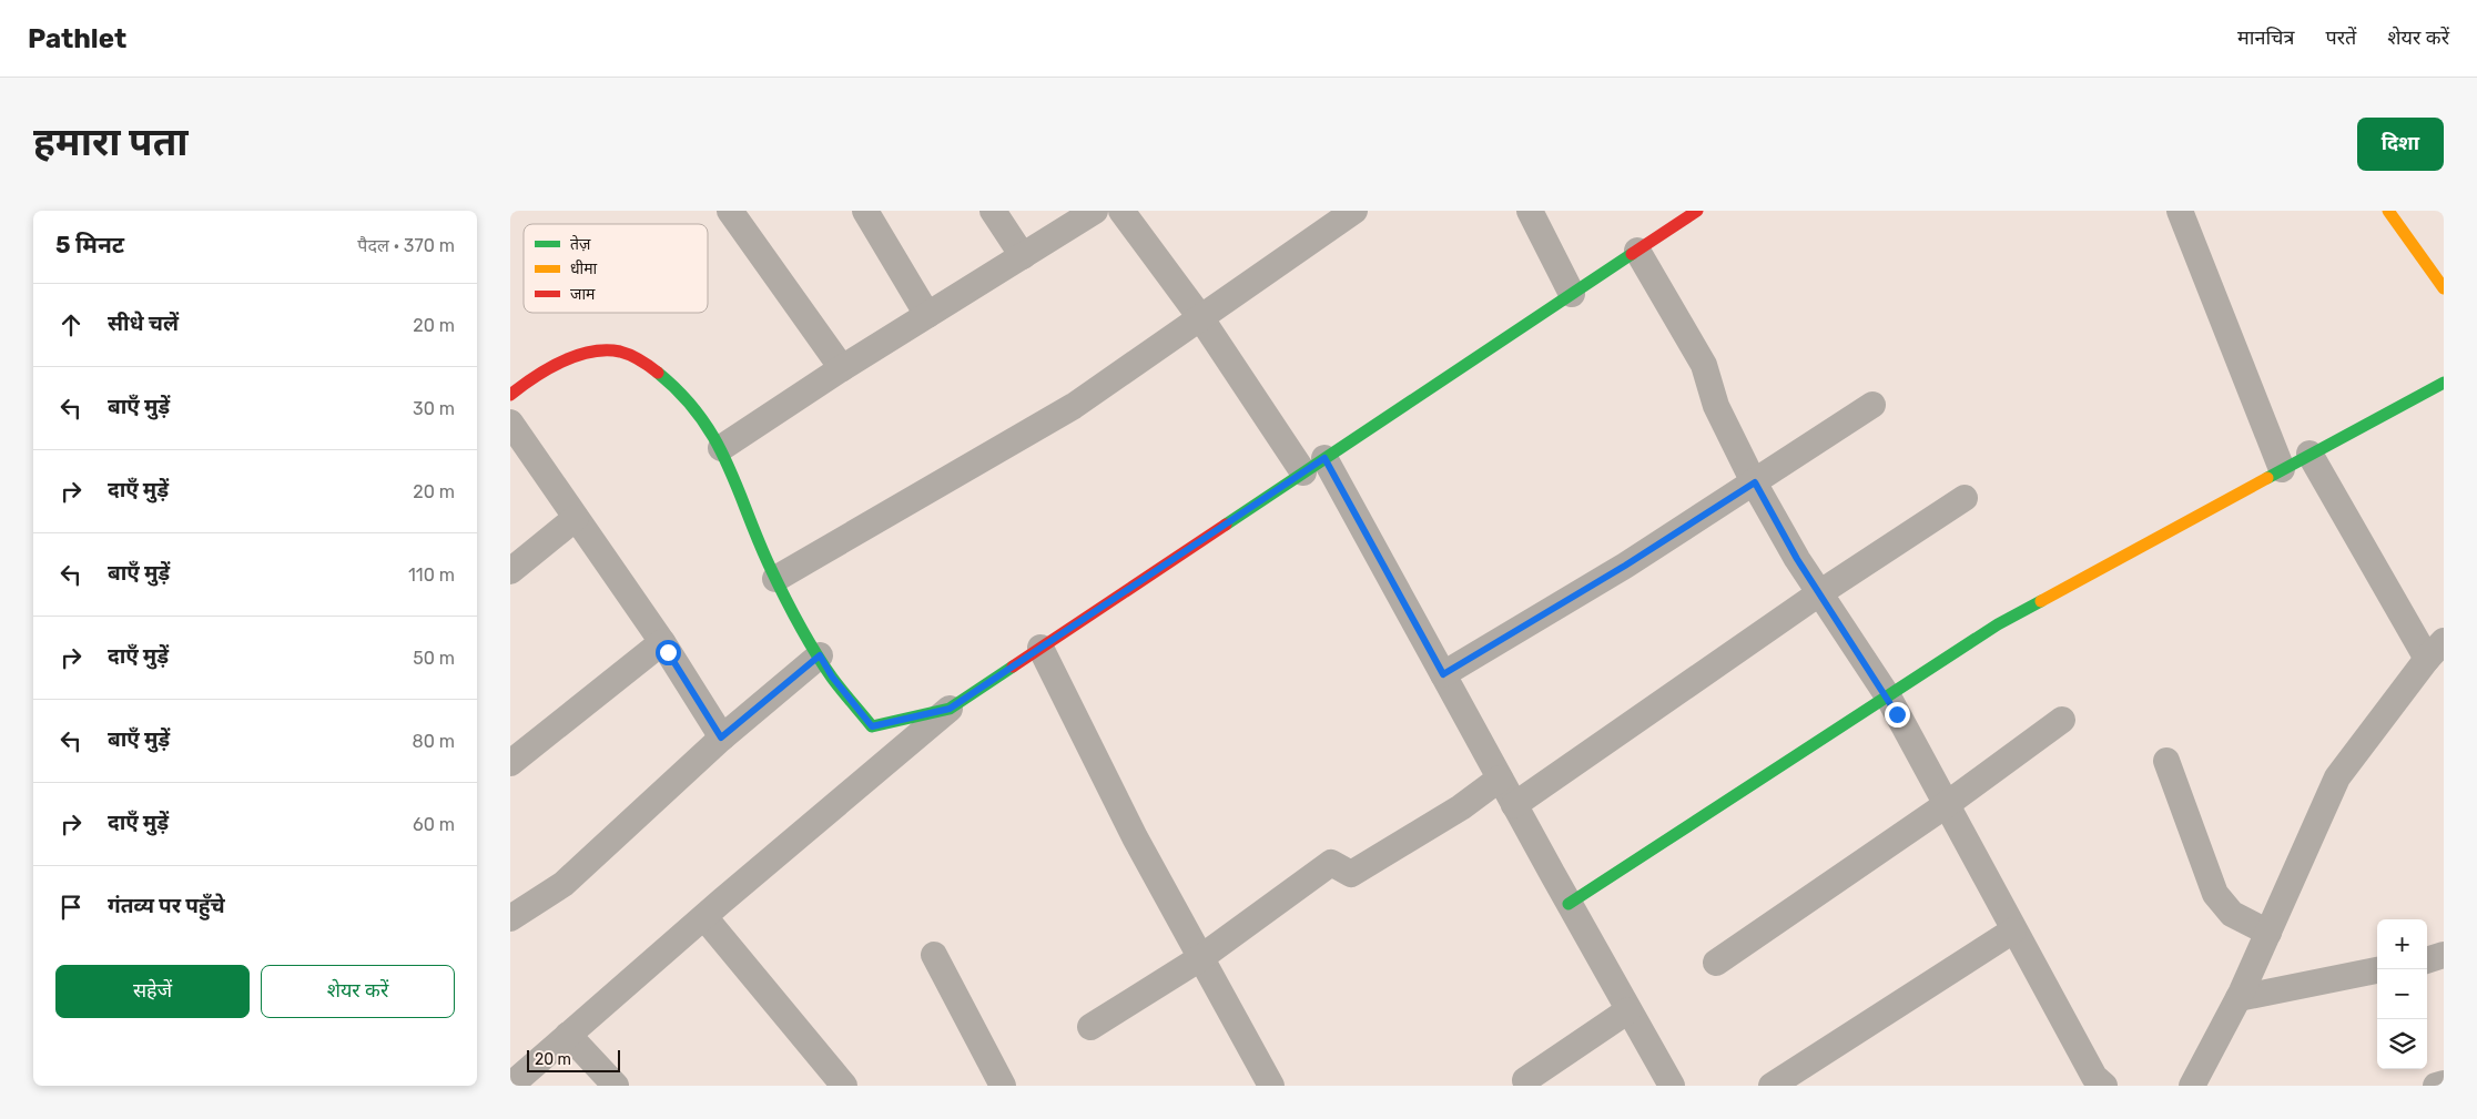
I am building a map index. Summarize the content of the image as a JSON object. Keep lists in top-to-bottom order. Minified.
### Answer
{"legend":["तेज़","धीमा","जाम"],"scale_bar":"20 m","page":{"header":"Pathlet","nav":["मानचित्र","परतें","शेयर करें"],"buttons":["दिशा",["सहेजें","शेयर करें"]],"title":"हमारा पता","heading":["5 मिनट","पैदल · 370 m"],"list":[["सीधे चलें","20 m"],["बाएँ मुड़ें","30 m"],["दाएँ मुड़ें","20 m"],["बाएँ मुड़ें","110 m"],["दाएँ मुड़ें","50 m"],["बाएँ मुड़ें","80 m"],["दाएँ मुड़ें","60 m"],"गंतव्य पर पहुँचे"],"map_buttons":["+","−"],"scale":"20 m"}}
